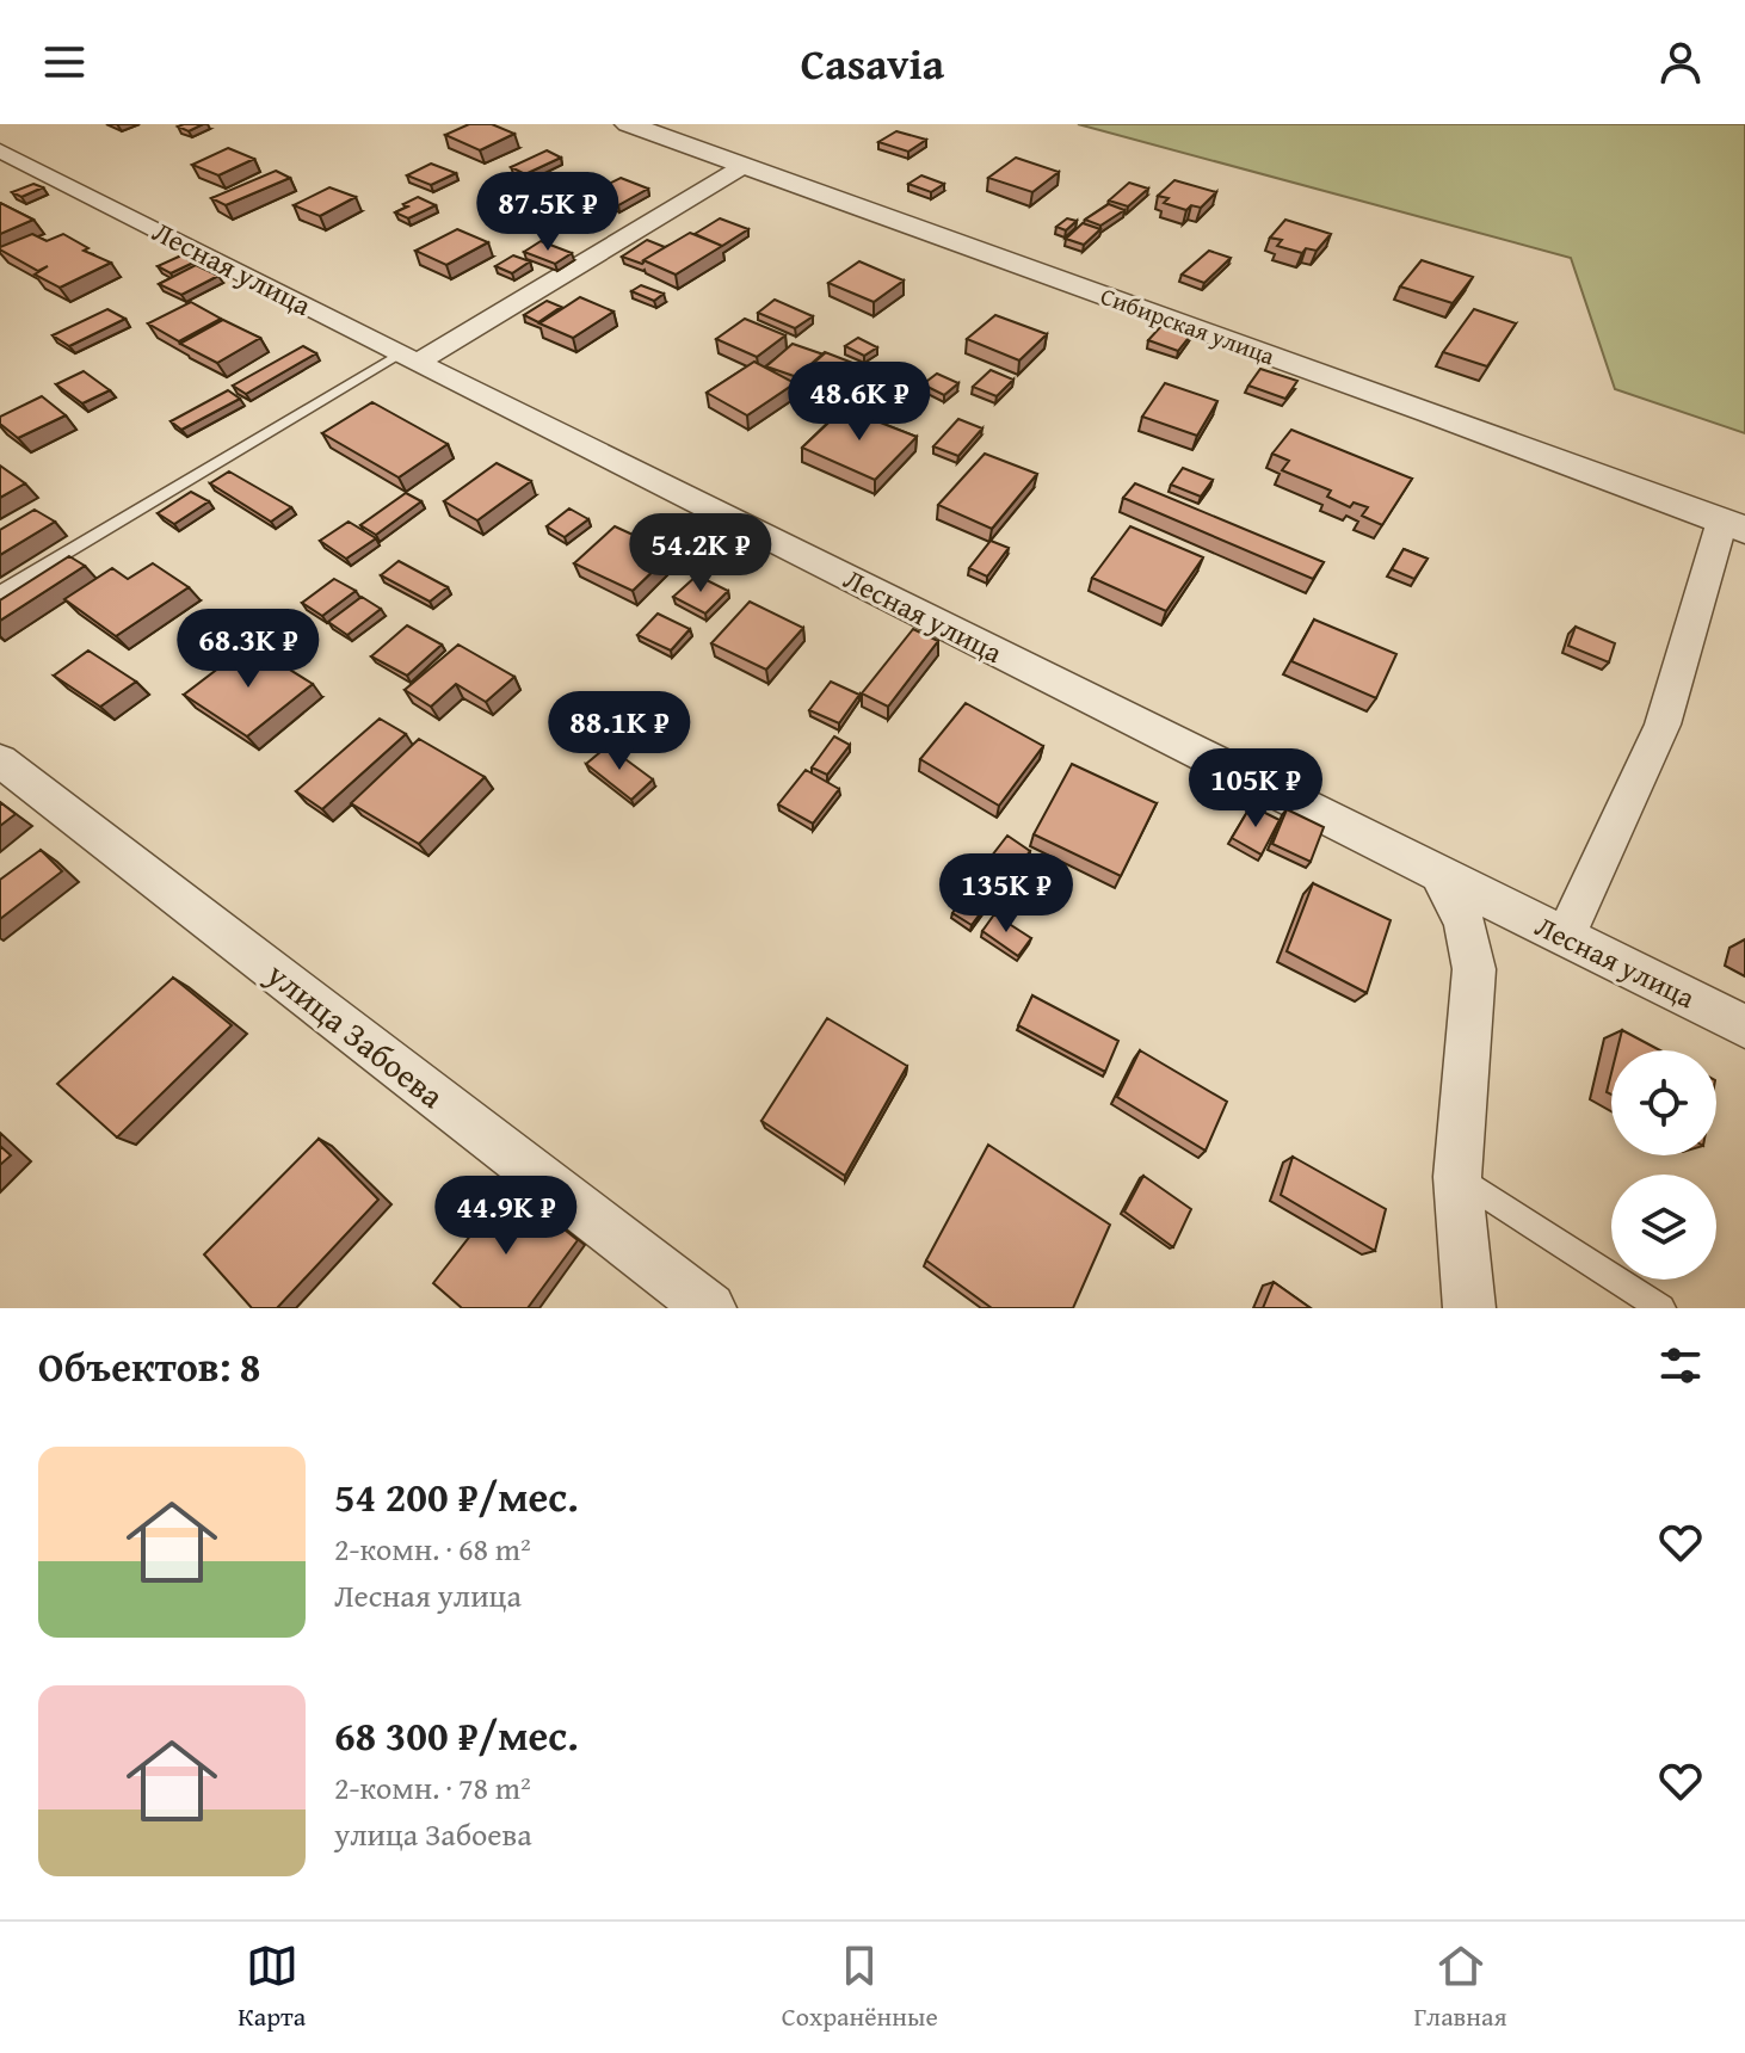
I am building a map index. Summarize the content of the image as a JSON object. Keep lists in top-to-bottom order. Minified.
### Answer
{"streets":{"street":["Лесная улица","Сибирская улица","улица Забоева"]},"page":{"header":"Casavia","price":["87.5K ₽","48.6K ₽","54.2K ₽","68.3K ₽","88.1K ₽","105K ₽","135K ₽","44.9K ₽"],"heading":"Объектов: 8","list":[{"name":"54 200 ₽/мес.","note":"2-комн. · 68 m² · Лесная улица"},{"name":"68 300 ₽/мес.","note":"2-комн. · 78 m² · улица Забоева"}],"tabs":["Карта","Сохранённые","Главная"]}}
